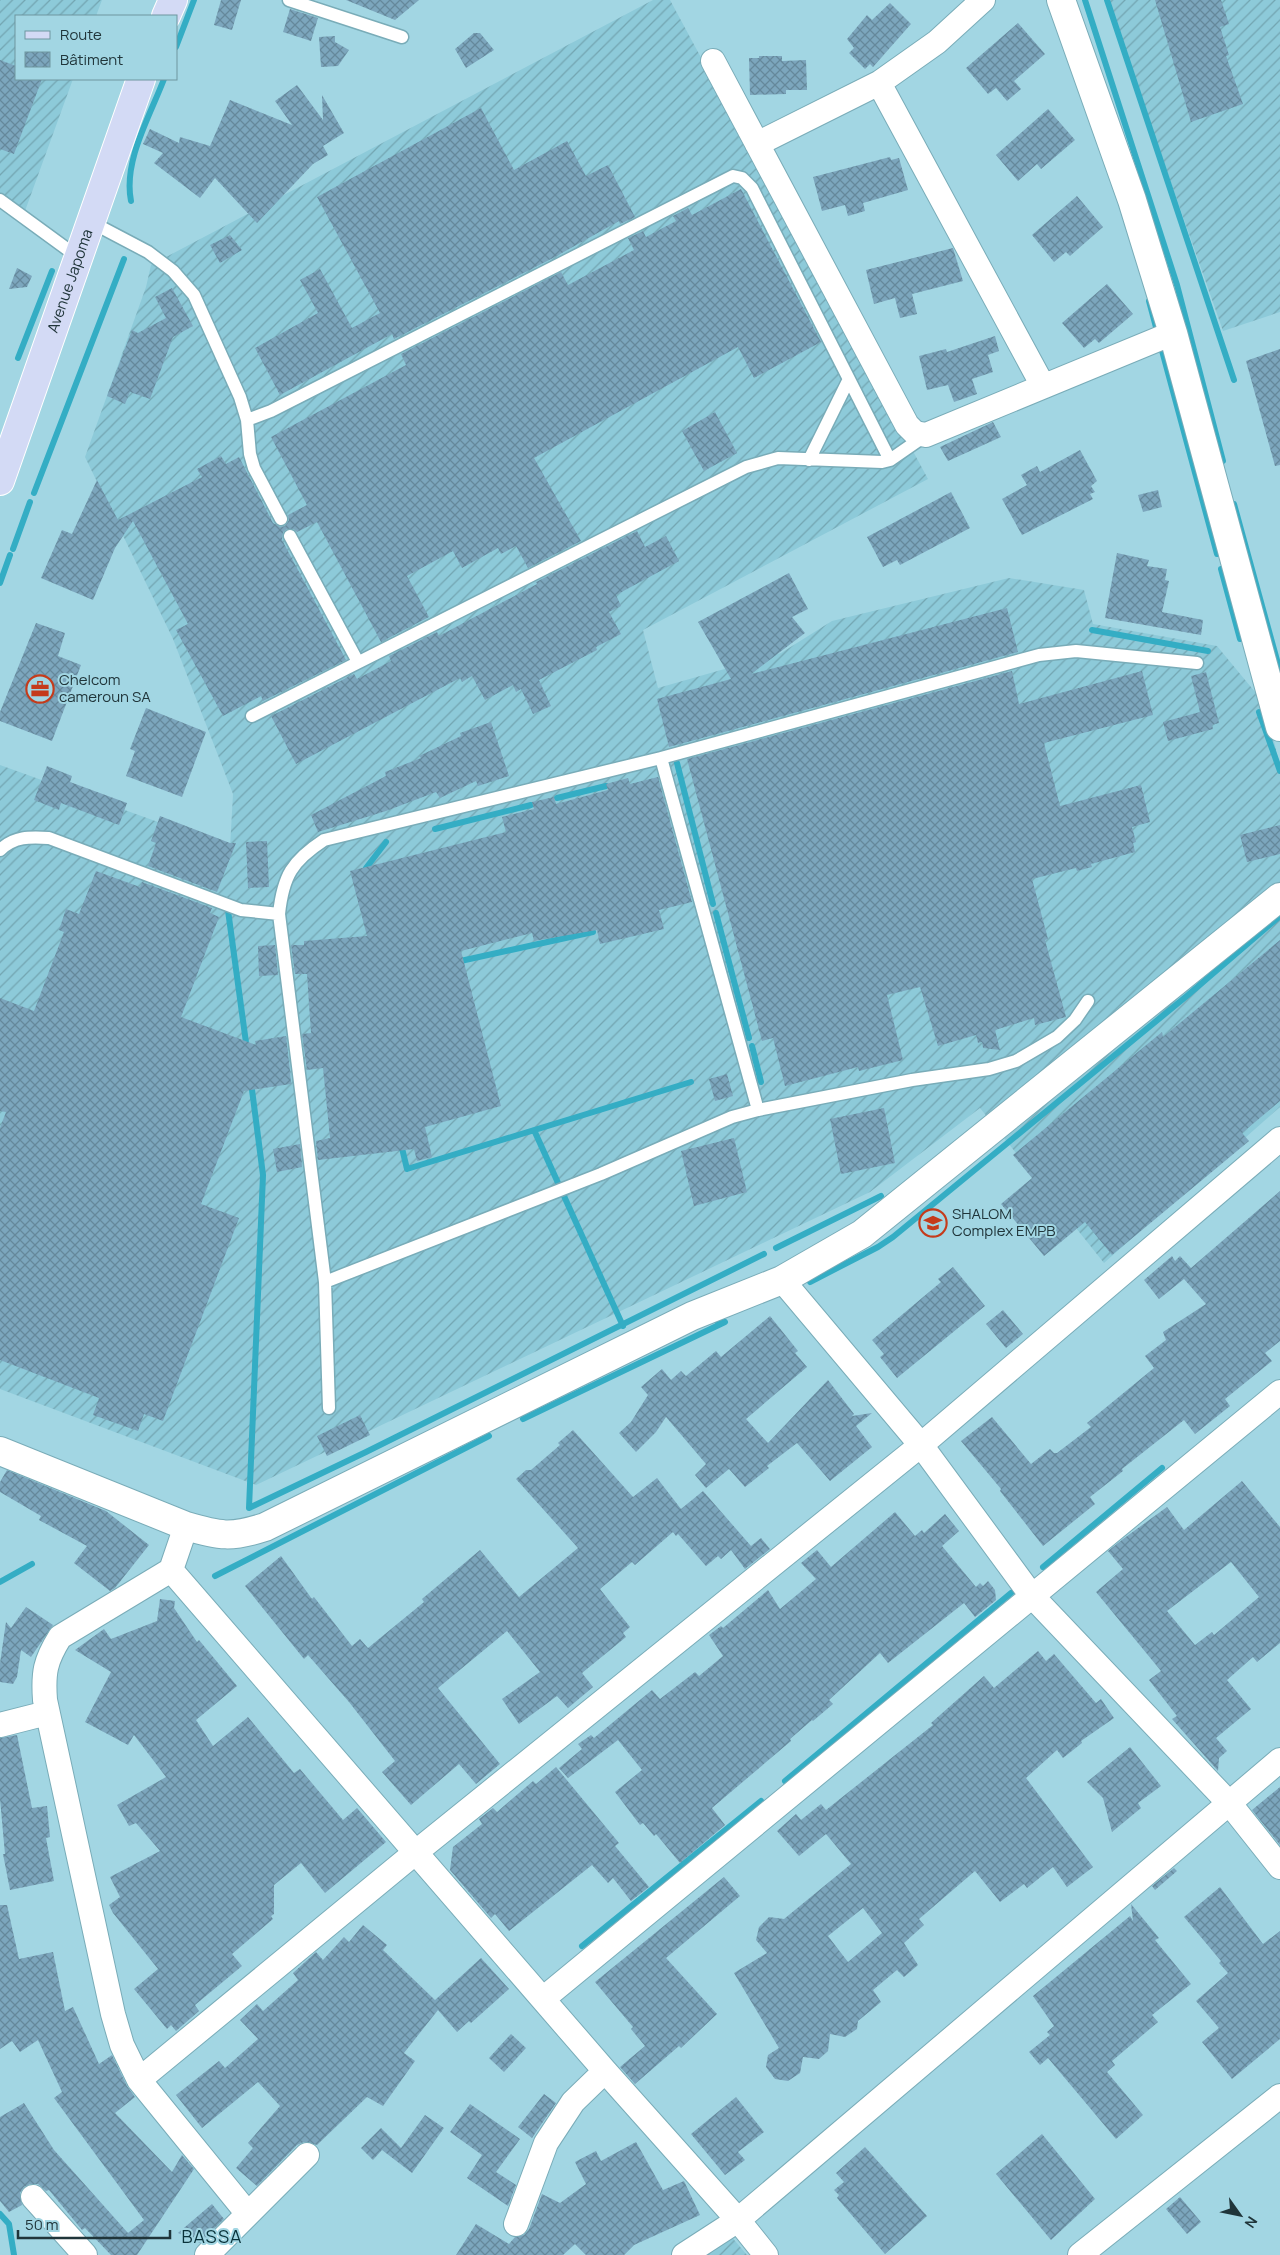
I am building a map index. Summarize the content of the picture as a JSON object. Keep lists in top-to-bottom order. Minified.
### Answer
{"streets":{"main road":["Avenue Japoma"]},"districts":["BASSA"],"places":{"office":["Chelcom cameroun SA"],"school or university":["SHALOM Complex EMPB"]},"legend":["Route","Bâtiment"],"scale_bar":"50 m","north":"bottom right"}
